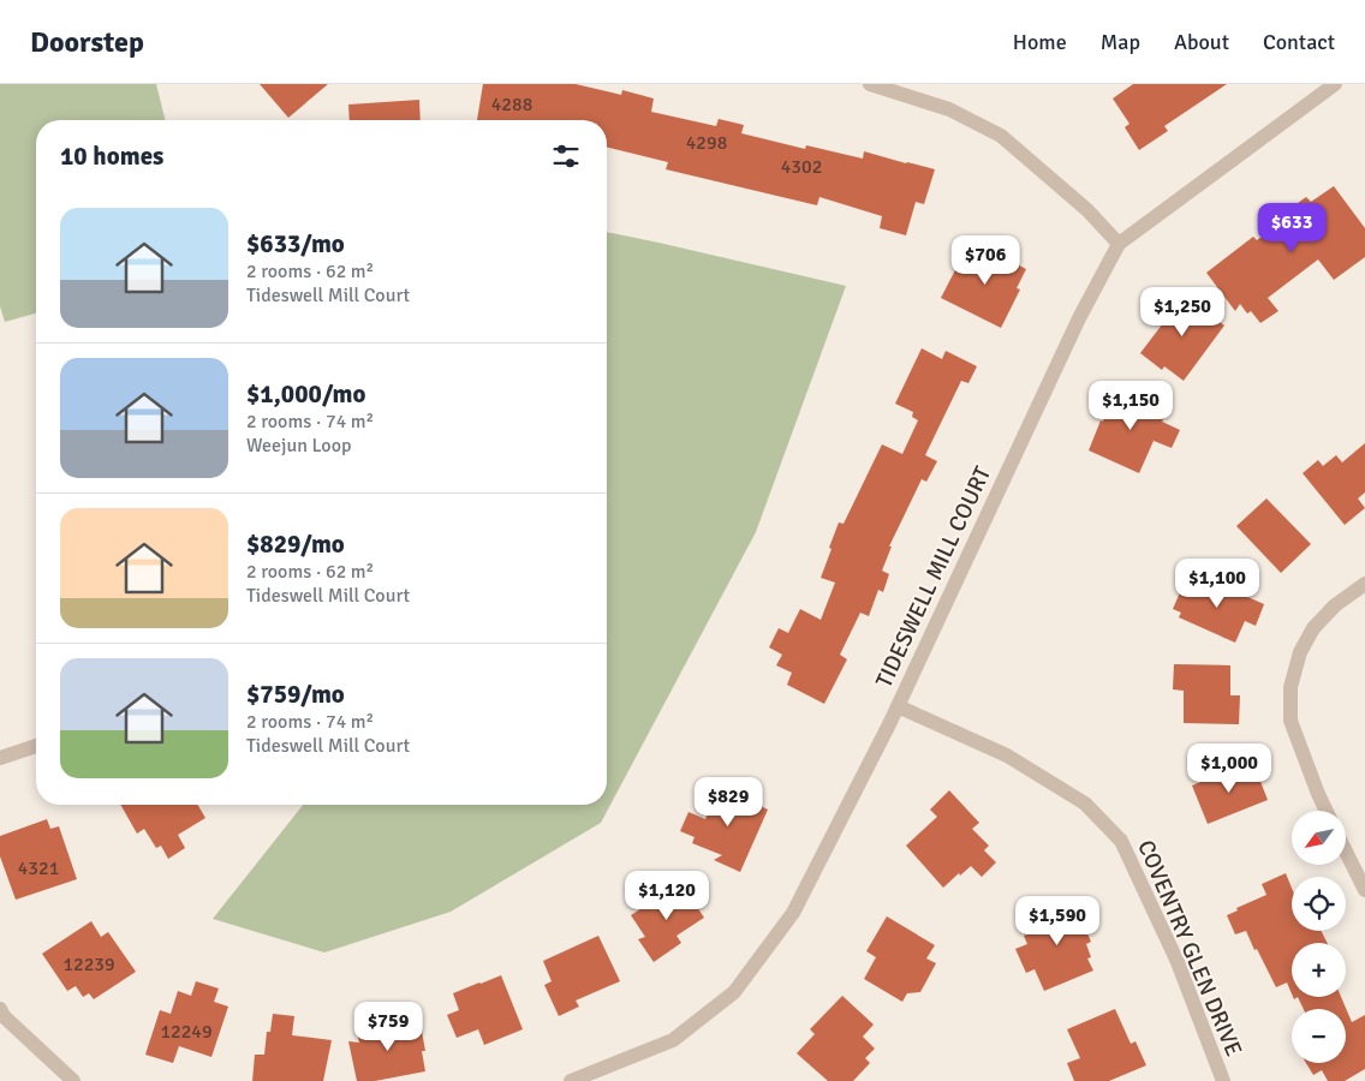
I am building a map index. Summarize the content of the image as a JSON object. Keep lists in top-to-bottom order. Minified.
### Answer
{"streets":{"street":["TIDESWELL MILL COURT","COVENTRY GLEN DRIVE"]},"crossings":[["TIDESWELL MILL COURT","COVENTRY GLEN DRIVE"]],"house_numbers":["4288","4298","4302","4321","12239","12249"],"north":"bottom left","page":{"header":"Doorstep","nav":["Home","Map","About","Contact"],"heading":"10 homes","list":[{"name":"$633/mo","note":"2 rooms · 62 m² · Tideswell Mill Court"},{"name":"$1,000/mo","note":"2 rooms · 74 m² · Weejun Loop"},{"name":"$829/mo","note":"2 rooms · 62 m² · Tideswell Mill Court"},{"name":"$759/mo","note":"2 rooms · 74 m² · Tideswell Mill Court"}],"price":["$633","$706","$1,250","$1,150","$1,100","$1,000","$829","$1,120","$1,590","$759"],"map_buttons":["+","−"]}}
